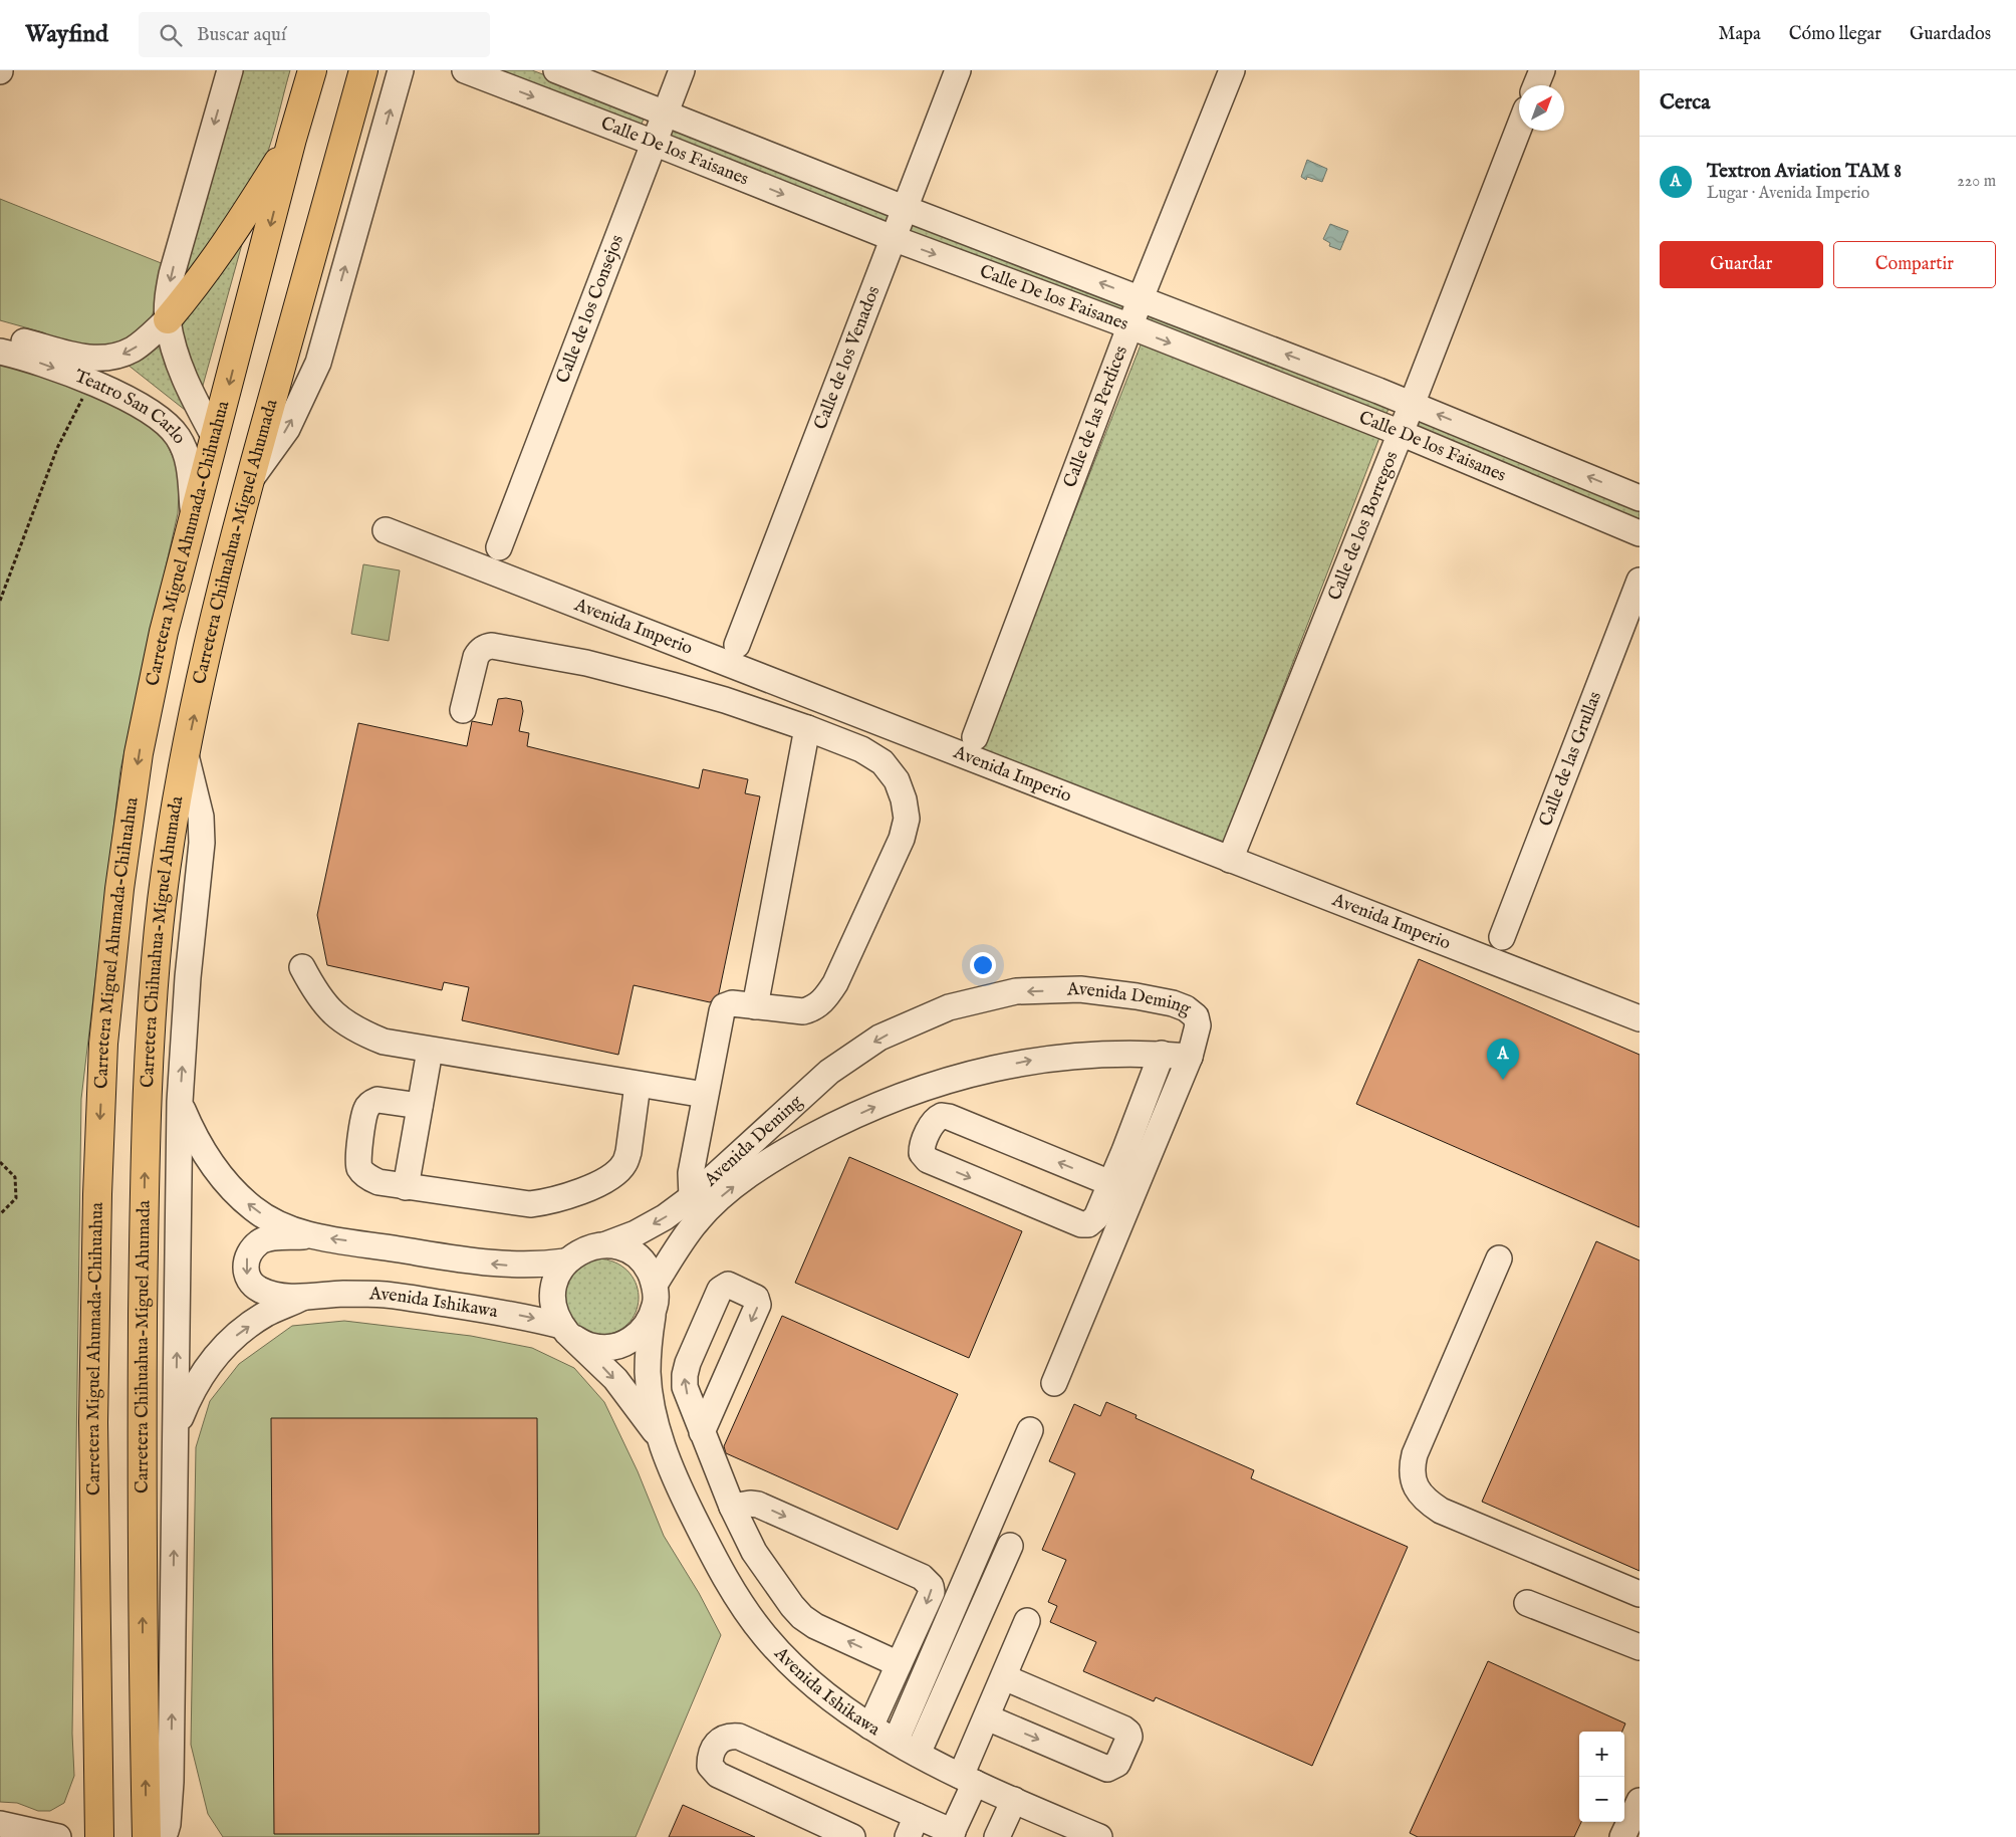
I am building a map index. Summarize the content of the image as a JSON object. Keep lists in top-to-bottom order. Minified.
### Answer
{"streets":{"main road":["Carretera Chihuahua-Miguel Ahumada","Carretera Miguel Ahumada-Chihuahua"],"street":["Calle De los Faisanes","Calle de los Consejos","Calle de los Venados","Teatro San Carlo","Calle de las Perdices","Calle de los Borregos","Avenida Imperio","Calle de las Grullas","Avenida Deming","Avenida Ishikawa"]},"crossings":[["Calle De los Faisanes","Calle de los Consejos"],["Calle De los Faisanes","Calle de los Venados"],["Calle De los Faisanes","Calle de las Perdices"],["Calle De los Faisanes","Calle de los Borregos"],["Teatro San Carlo","Carretera Miguel Ahumada-Chihuahua"],["Calle de los Borregos","Avenida Imperio"],["Avenida Deming","Avenida Ishikawa"]],"one_way":["Carretera Chihuahua-Miguel Ahumada","Carretera Miguel Ahumada-Chihuahua"],"north":"top right","page":{"header":"Wayfind","search":"Buscar aquí","nav":["Mapa","Cómo llegar","Guardados"],"heading":"Cerca","list":[{"mark":"A","name":"Textron Aviation TAM 8","note":"Lugar · Avenida Imperio","value":"220 m"}],"buttons":["Guardar","Compartir"],"pins":"A","map_buttons":["+","−"]}}
